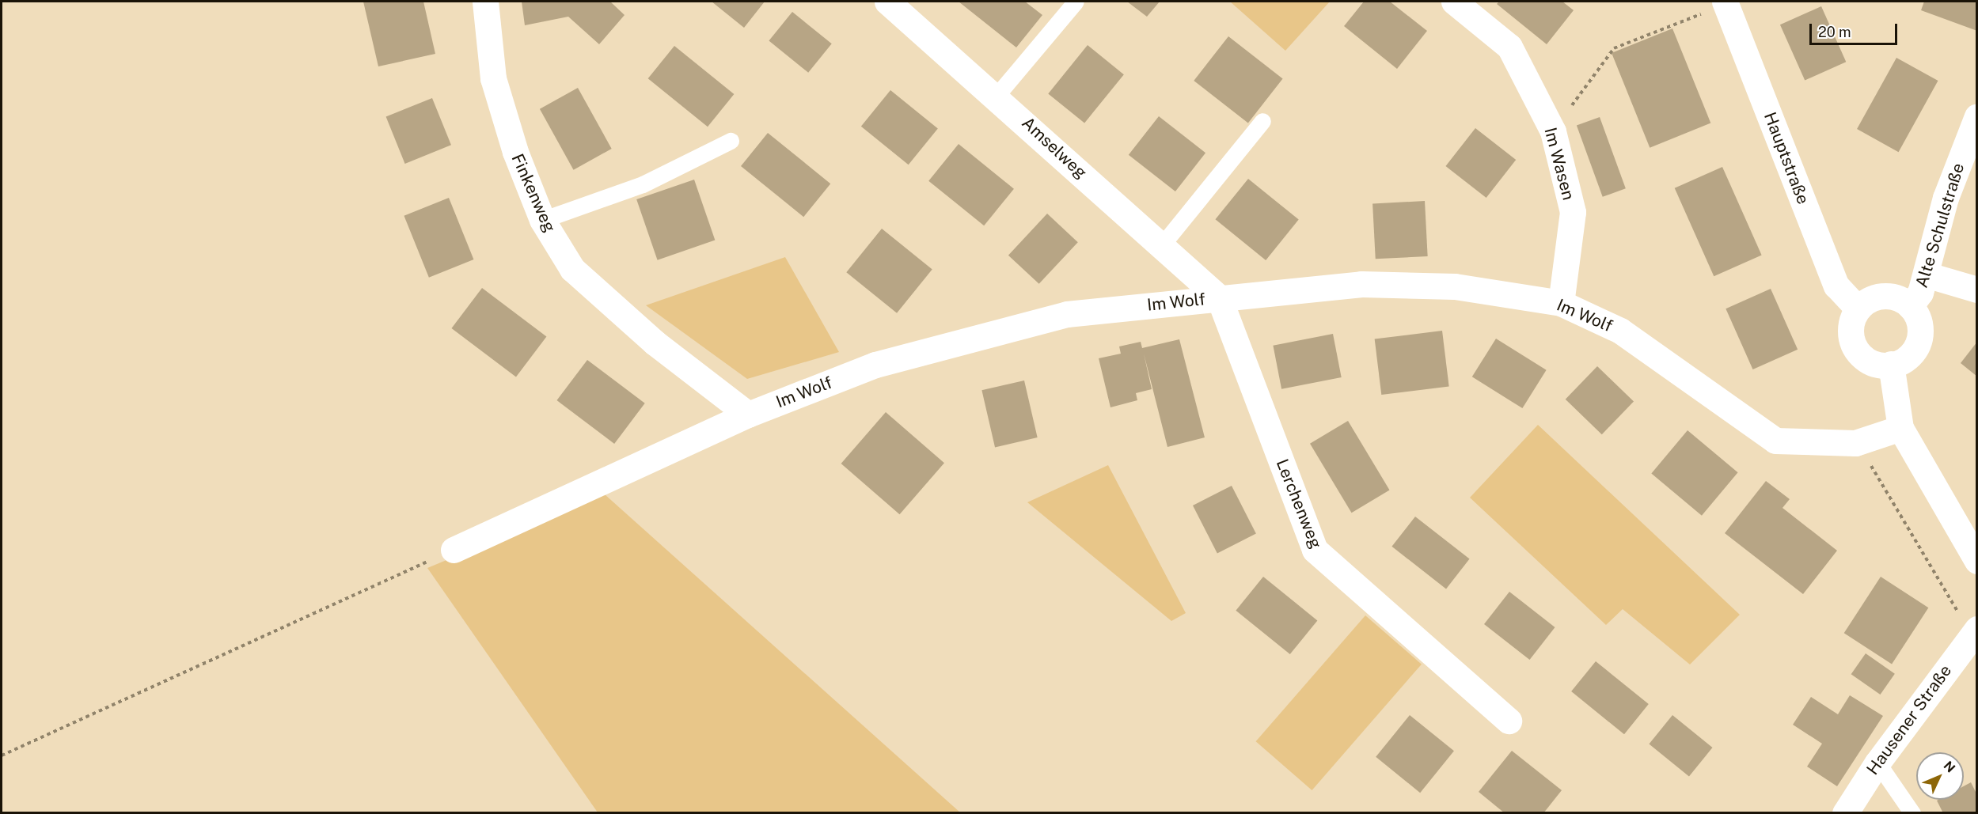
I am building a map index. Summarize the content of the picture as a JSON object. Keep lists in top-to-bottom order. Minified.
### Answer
{"streets":{"street":["Amselweg","Hauptstraße","Im Wasen","Finkenweg","Alte Schulstraße","Im Wolf","Lerchenweg","Hausener Straße"]},"crossings":[["Amselweg","Im Wolf"],["Amselweg","Lerchenweg"],["Hauptstraße","Alte Schulstraße"],["Im Wasen","Im Wolf"],["Finkenweg","Im Wolf"],["Im Wolf","Lerchenweg"]],"scale_bar":"20 m","north":"top right"}
